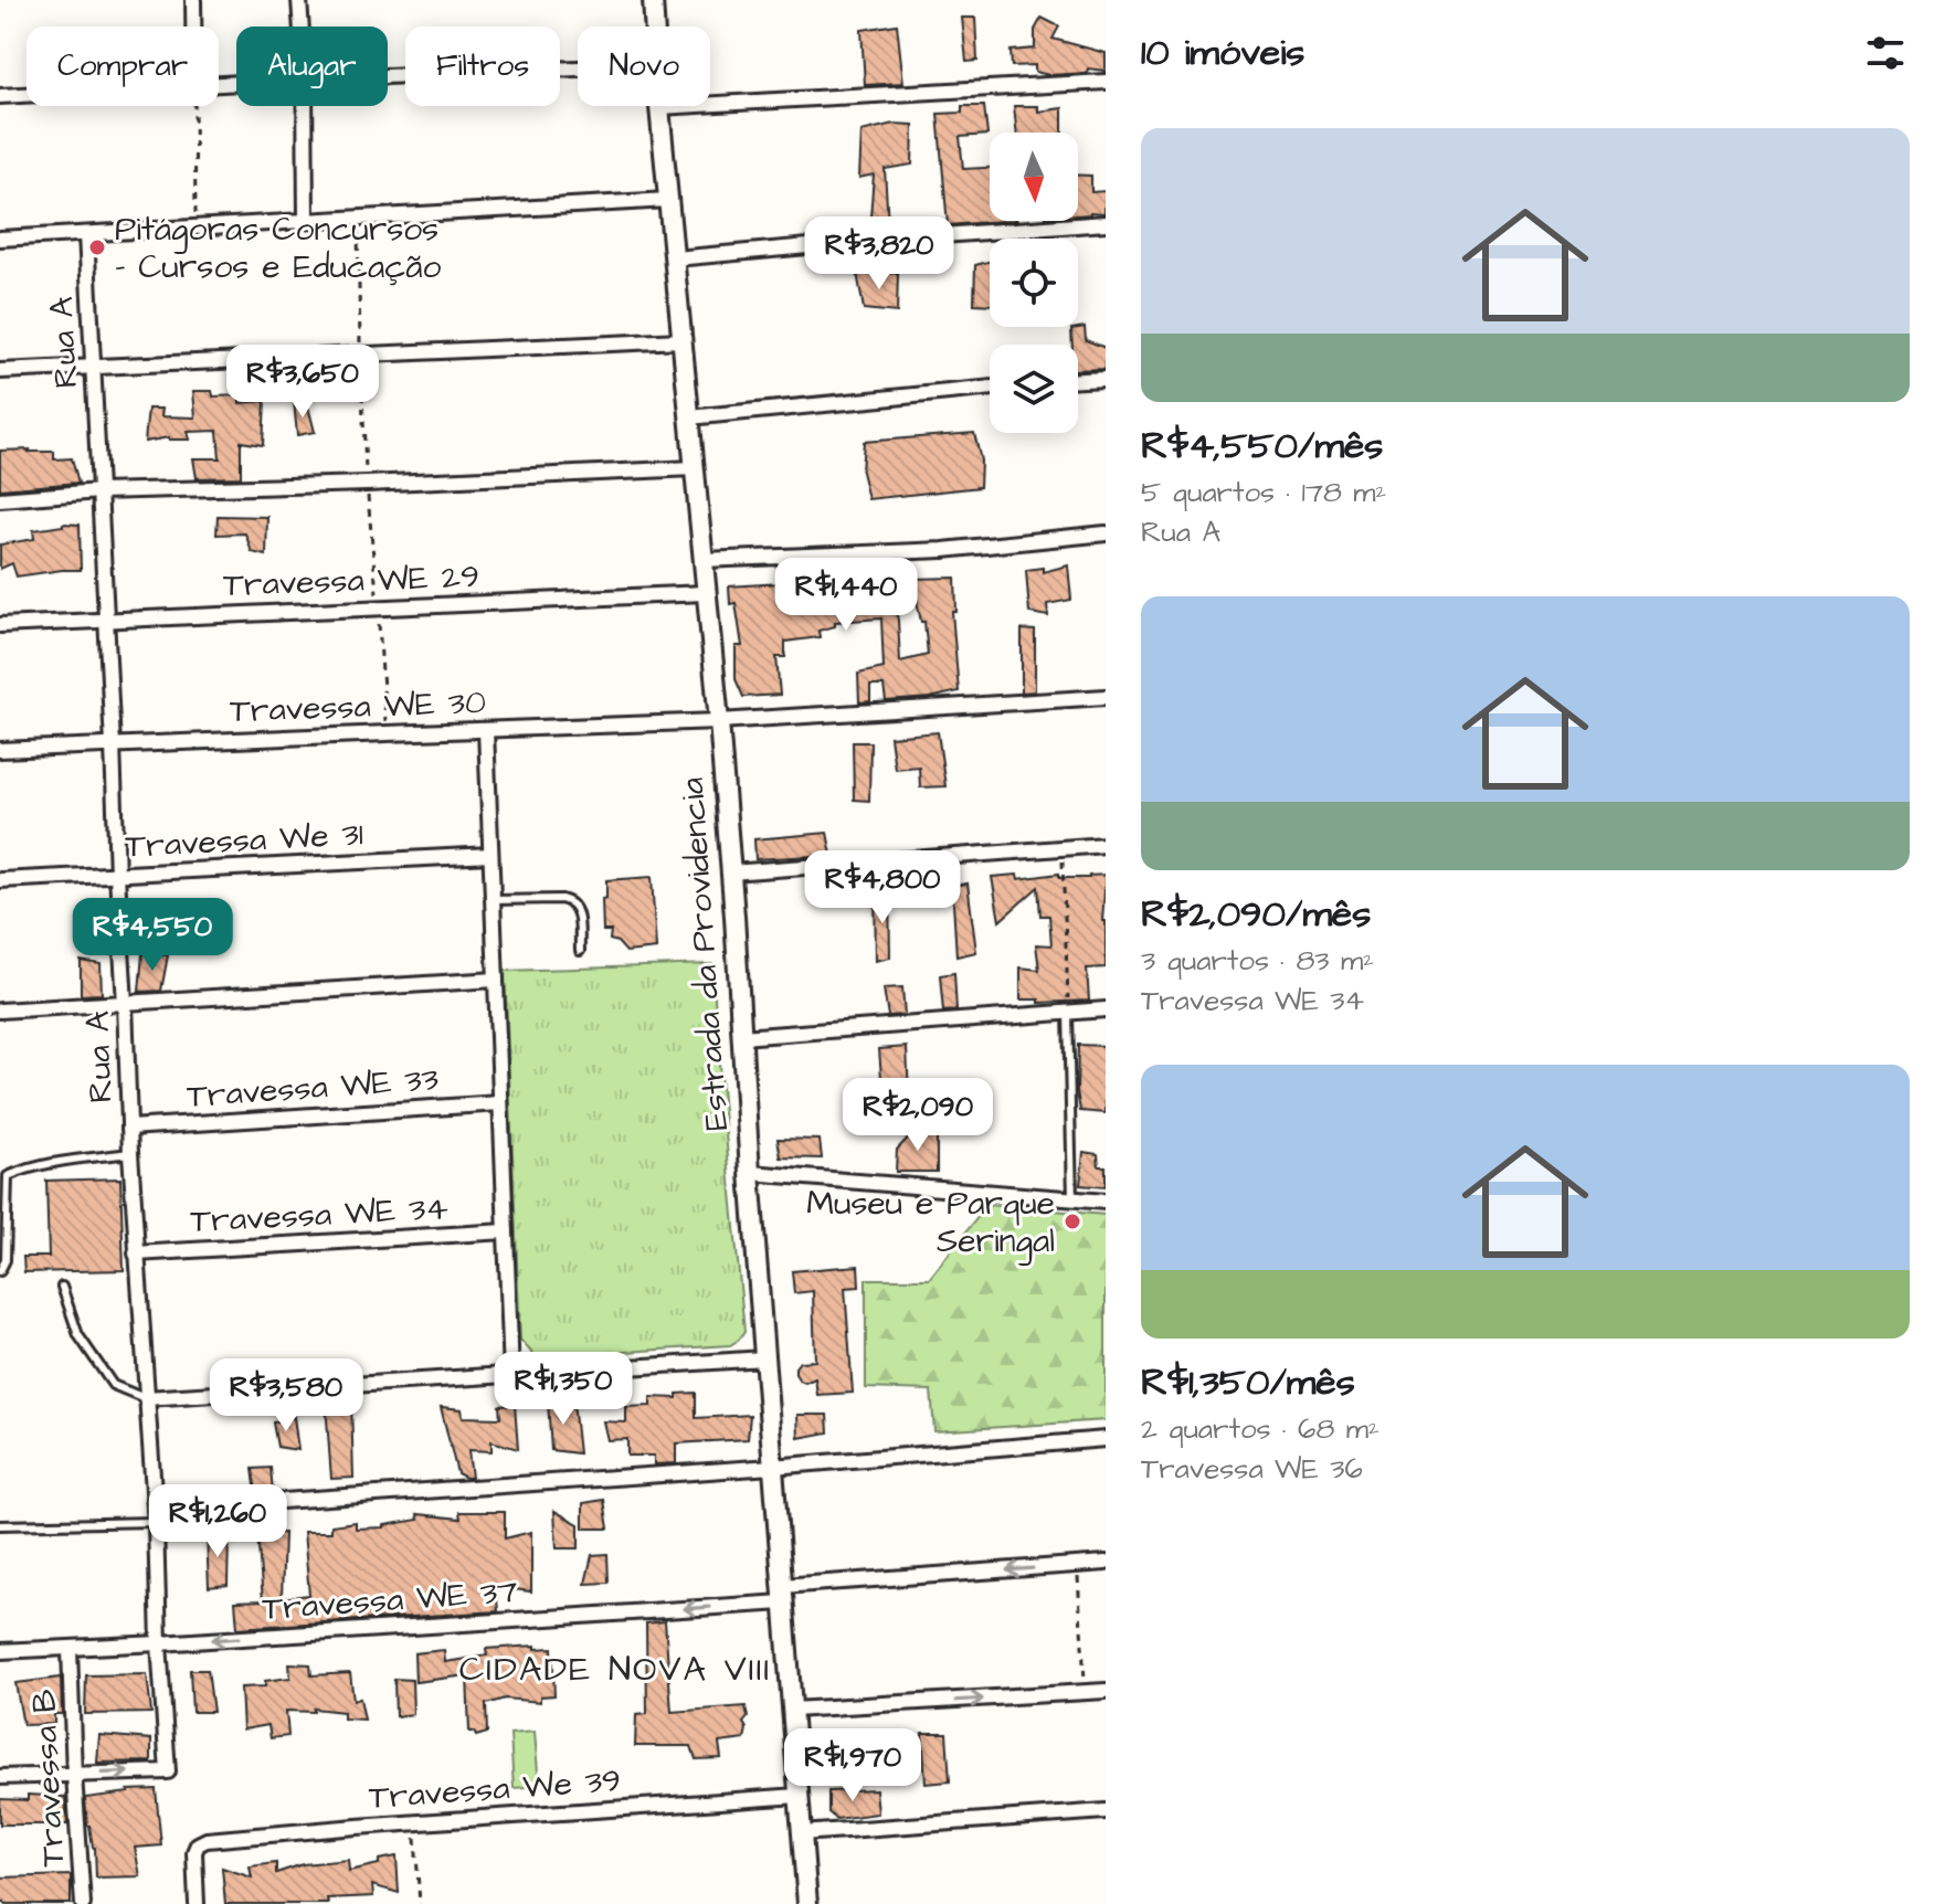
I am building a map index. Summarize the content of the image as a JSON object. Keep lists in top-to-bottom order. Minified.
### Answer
{"streets":{"main road":["Estrada da Providencia"],"street":["Rua A","Travessa WE 29","Travessa WE 30","Travessa We 31","Travessa WE 33","Travessa WE 34","Travessa WE 37","Travessa B","Travessa We 39"]},"crossings":[["Rua A","Travessa WE 29"],["Rua A","Travessa WE 30"],["Rua A","Travessa We 31"],["Rua A","Travessa WE 33"],["Rua A","Travessa WE 34"],["Rua A","Travessa WE 37"],["Rua A","Travessa B"],["Travessa WE 29","Estrada da Providencia"],["Travessa WE 30","Estrada da Providencia"],["Estrada da Providencia","Travessa WE 37"],["Estrada da Providencia","Travessa We 39"],["Travessa WE 37","Travessa B"]],"one_way":["Travessa WE 37"],"districts":["CIDADE NOVA VIII"],"places":["Pitágoras Concursos - Cursos e Educação","Museu e Parque Seringal"],"north":"bottom","page":{"heading":"10 imóveis","chip":["Comprar","Alugar","Filtros","Novo"],"list":[{"name":"R$4,550/mês","note":"5 quartos · 178 m² · Rua A"},{"name":"R$2,090/mês","note":"3 quartos · 83 m² · Travessa WE 34"},{"name":"R$1,350/mês","note":"2 quartos · 68 m² · Travessa WE 36"}],"price":["R$3,820","R$3,650","R$1,440","R$4,800","R$4,550","R$2,090","R$1,350","R$3,580","R$1,260","R$1,970"]}}
